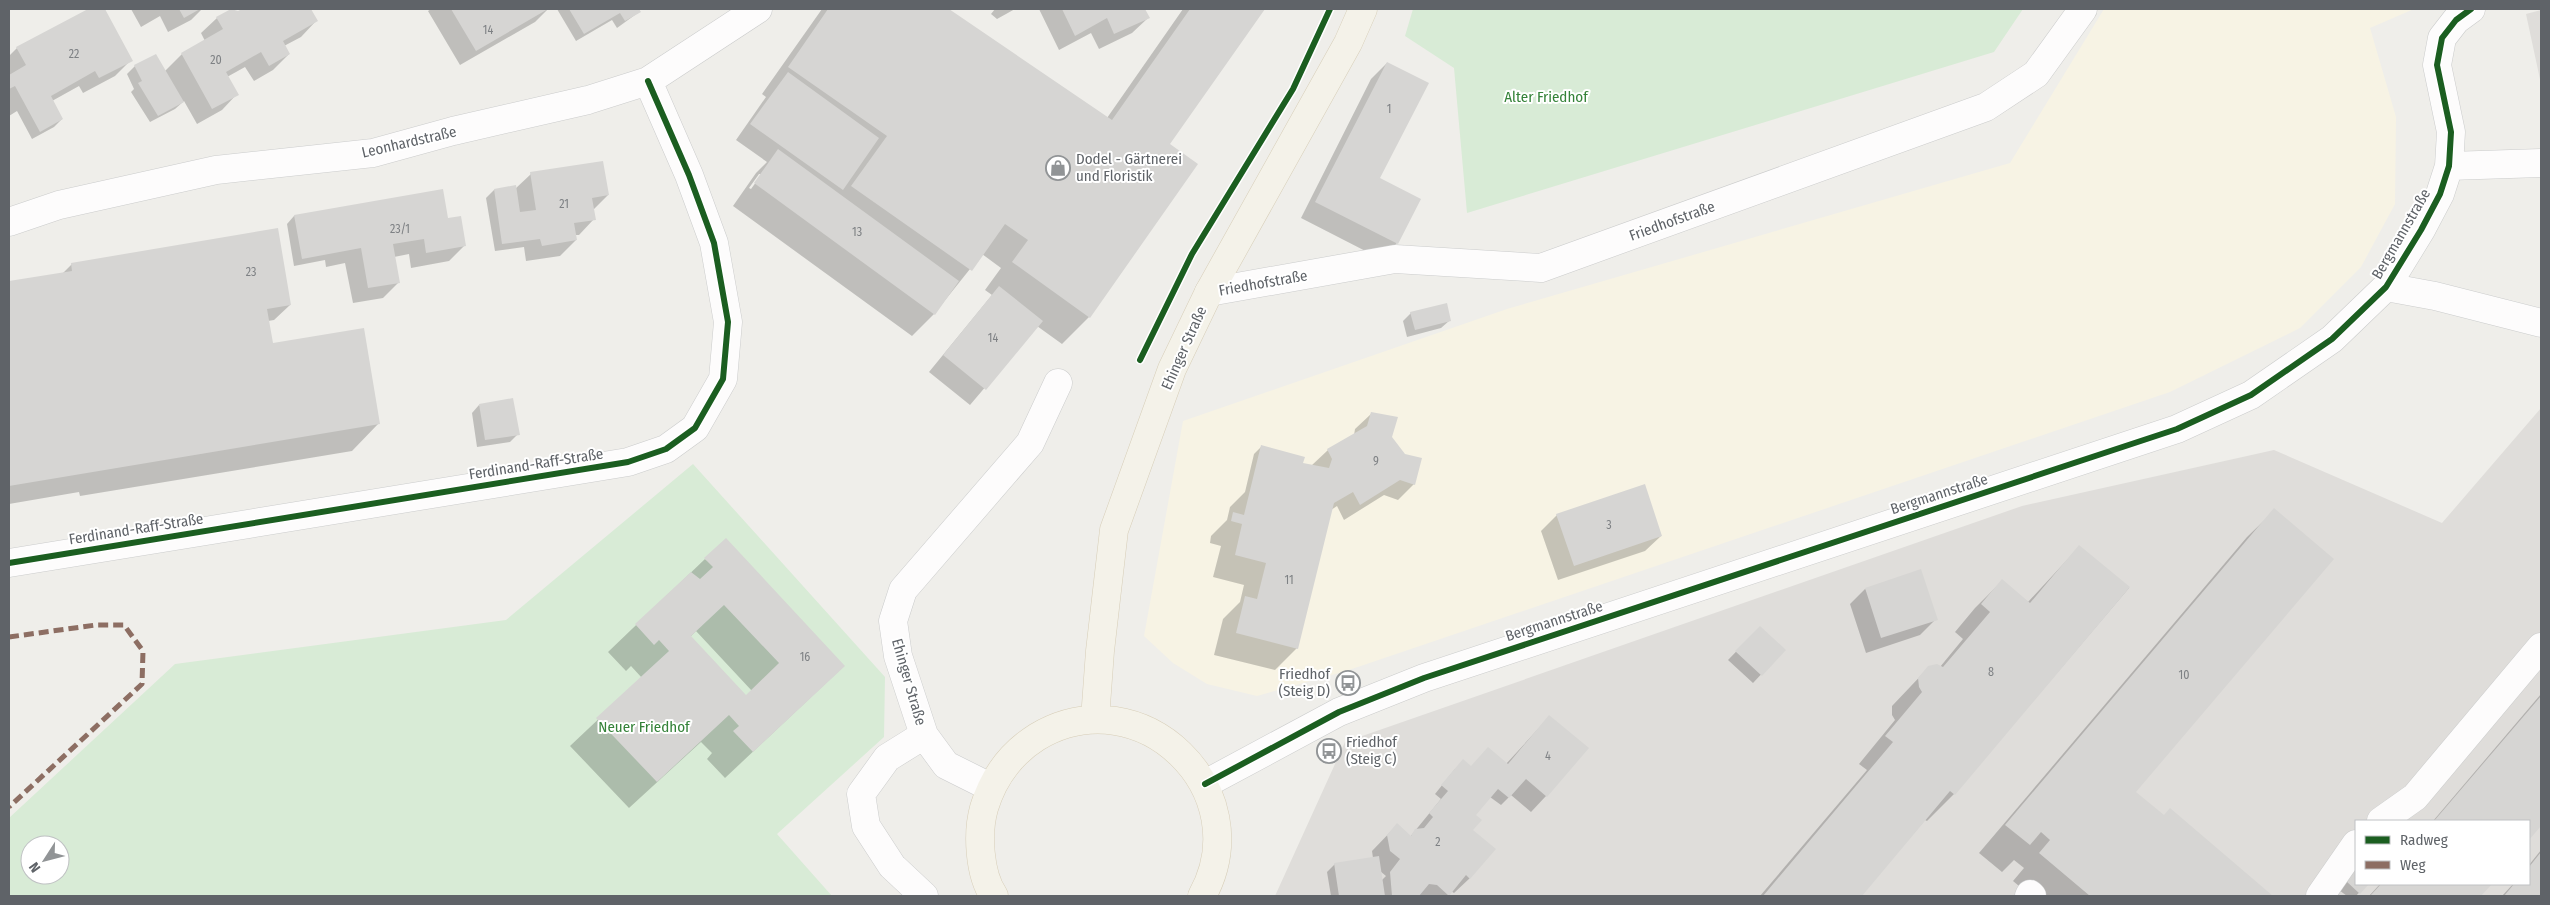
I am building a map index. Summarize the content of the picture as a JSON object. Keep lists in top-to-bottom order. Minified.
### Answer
{"streets":{"main road":["Ehinger Straße"],"street":["Leonhardstraße","Friedhofstraße","Bergmannstraße","Ferdinand-Raff-Straße"]},"crossings":[["Leonhardstraße","Ferdinand-Raff-Straße"],["Friedhofstraße","Ehinger Straße"]],"parks":["Alter Friedhof","Neuer Friedhof"],"places":{"shop":["Dodel - Gärtnerei und Floristik"],"bus stop":["Friedhof (Steig D)","Friedhof (Steig C)"]},"house_numbers":["14","22","20","1","21","23/1","13","23","14","9","3","11","16","8","10","4","2"],"legend":["Radweg","Weg"],"north":"bottom left"}
